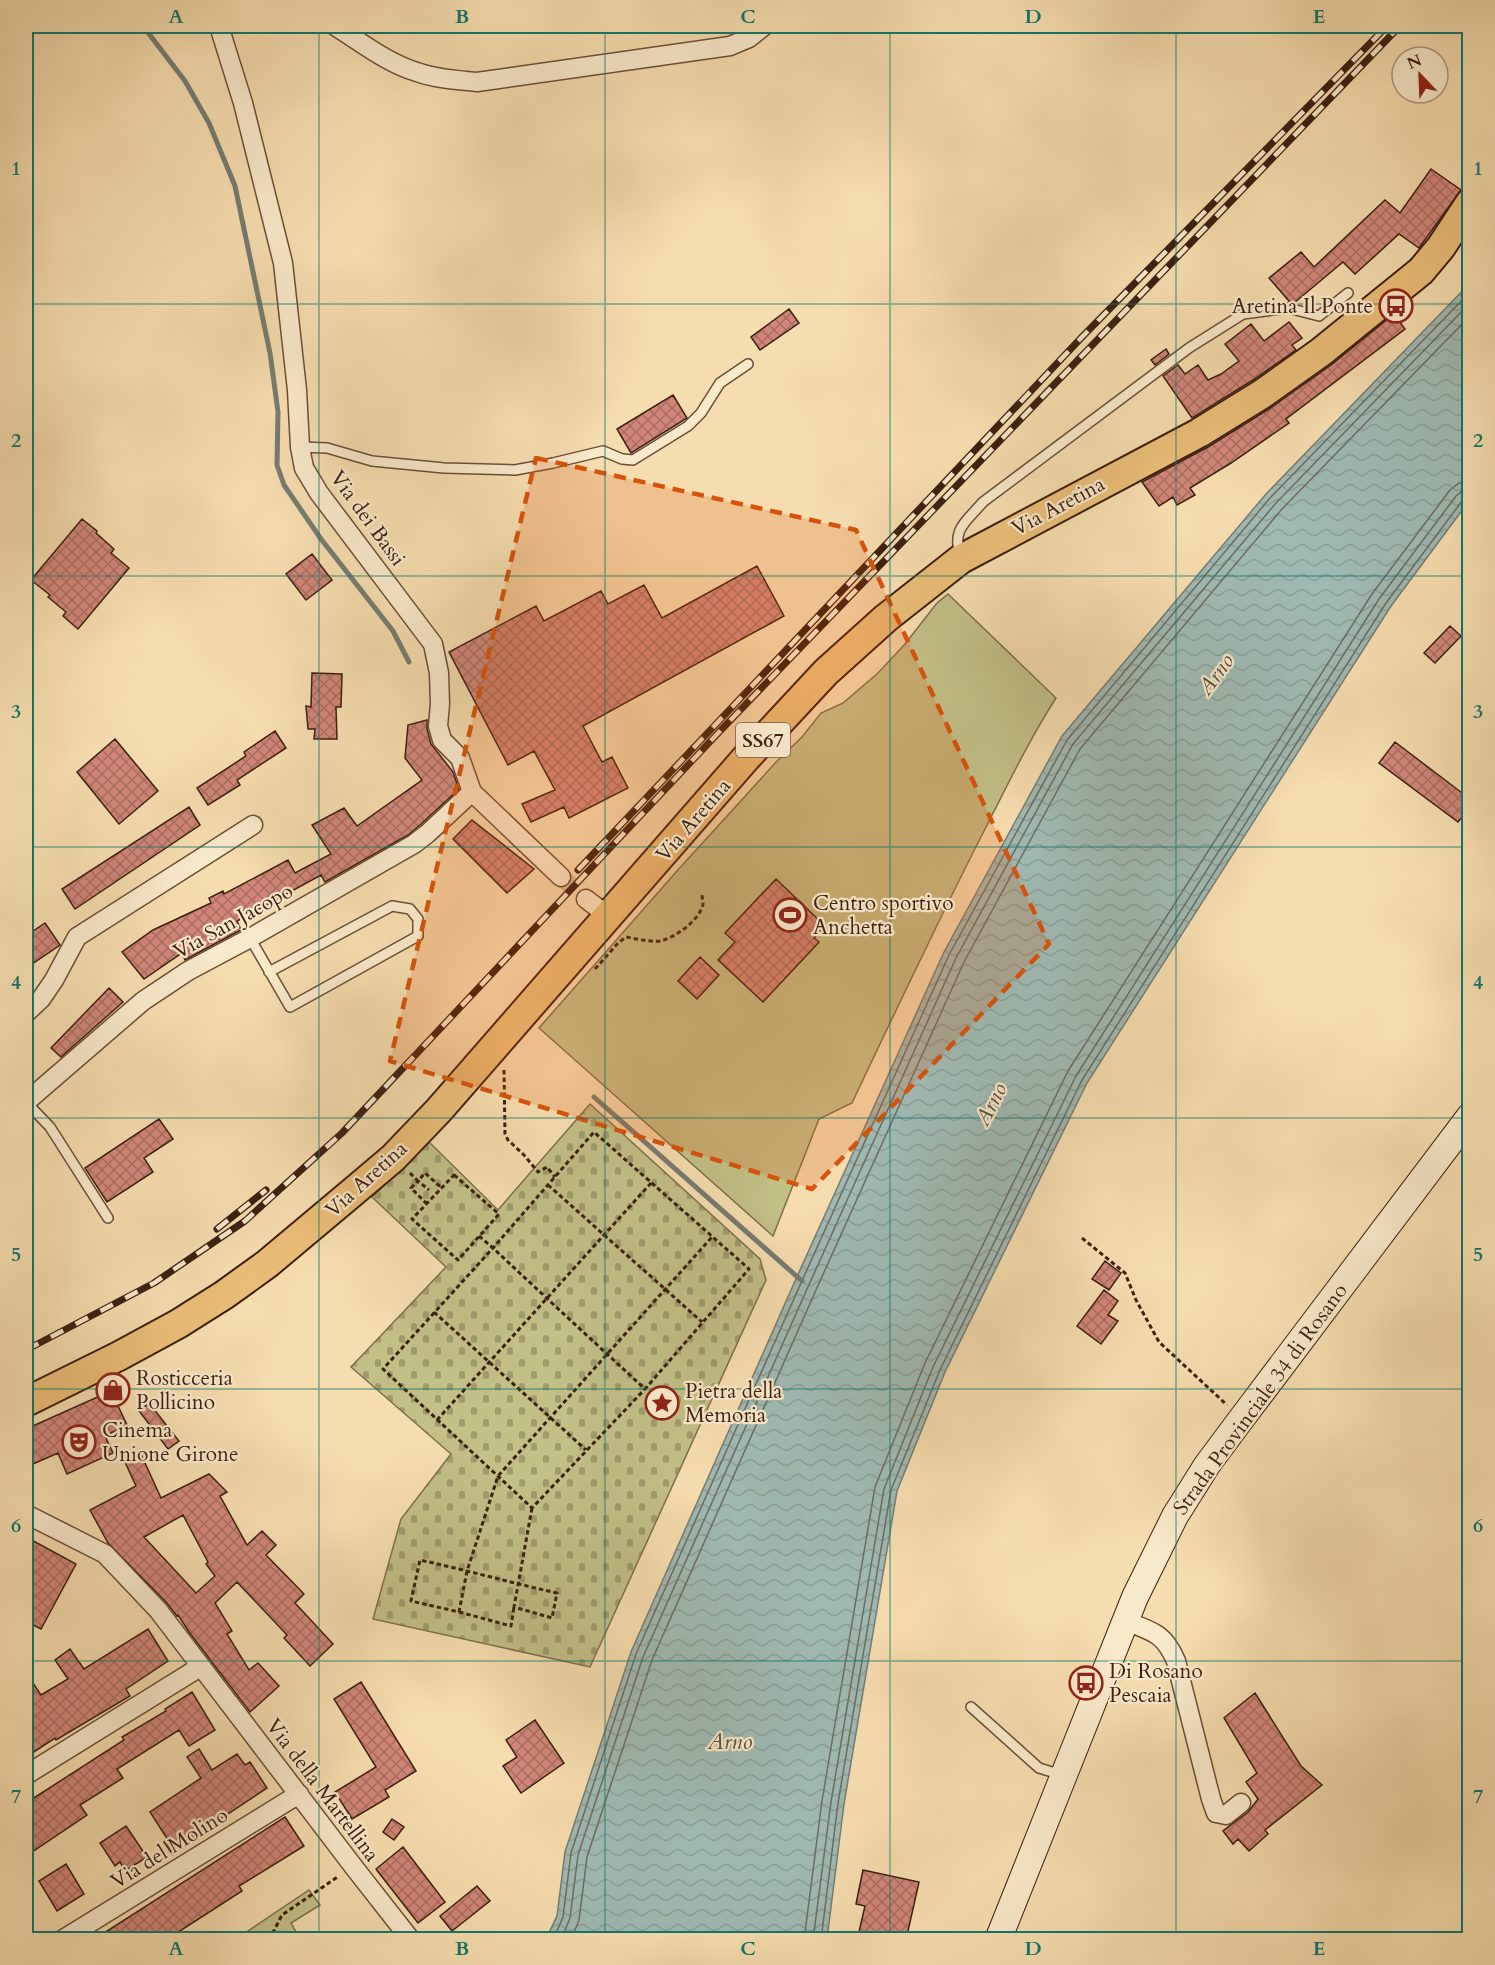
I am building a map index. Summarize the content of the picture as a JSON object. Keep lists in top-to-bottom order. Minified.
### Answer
{"streets":{"main road":["Via Aretina","SS67","Strada Provinciale 34 di Rosano"],"street":["Via dei Bassi","Via San Jacopo","Via della Martellina","Via del Molino"]},"crossings":[["Via dei Bassi","Via San Jacopo"],["Via della Martellina","Via del Molino"]],"water":["Arno"],"places":{"bus stop":["Aretina Il Ponte","Di Rosano Pescaia"],"sports":["Centro sportivo Anchetta"],"shop":["Rosticceria Pollicino"],"place":["Pietra della Memoria"],"theatre":["Cinema Unione Girone"]},"north":"top left","grid":{"columns":["A","B","C","D","E"],"rows":["1","2","3","4","5","6","7"]}}
